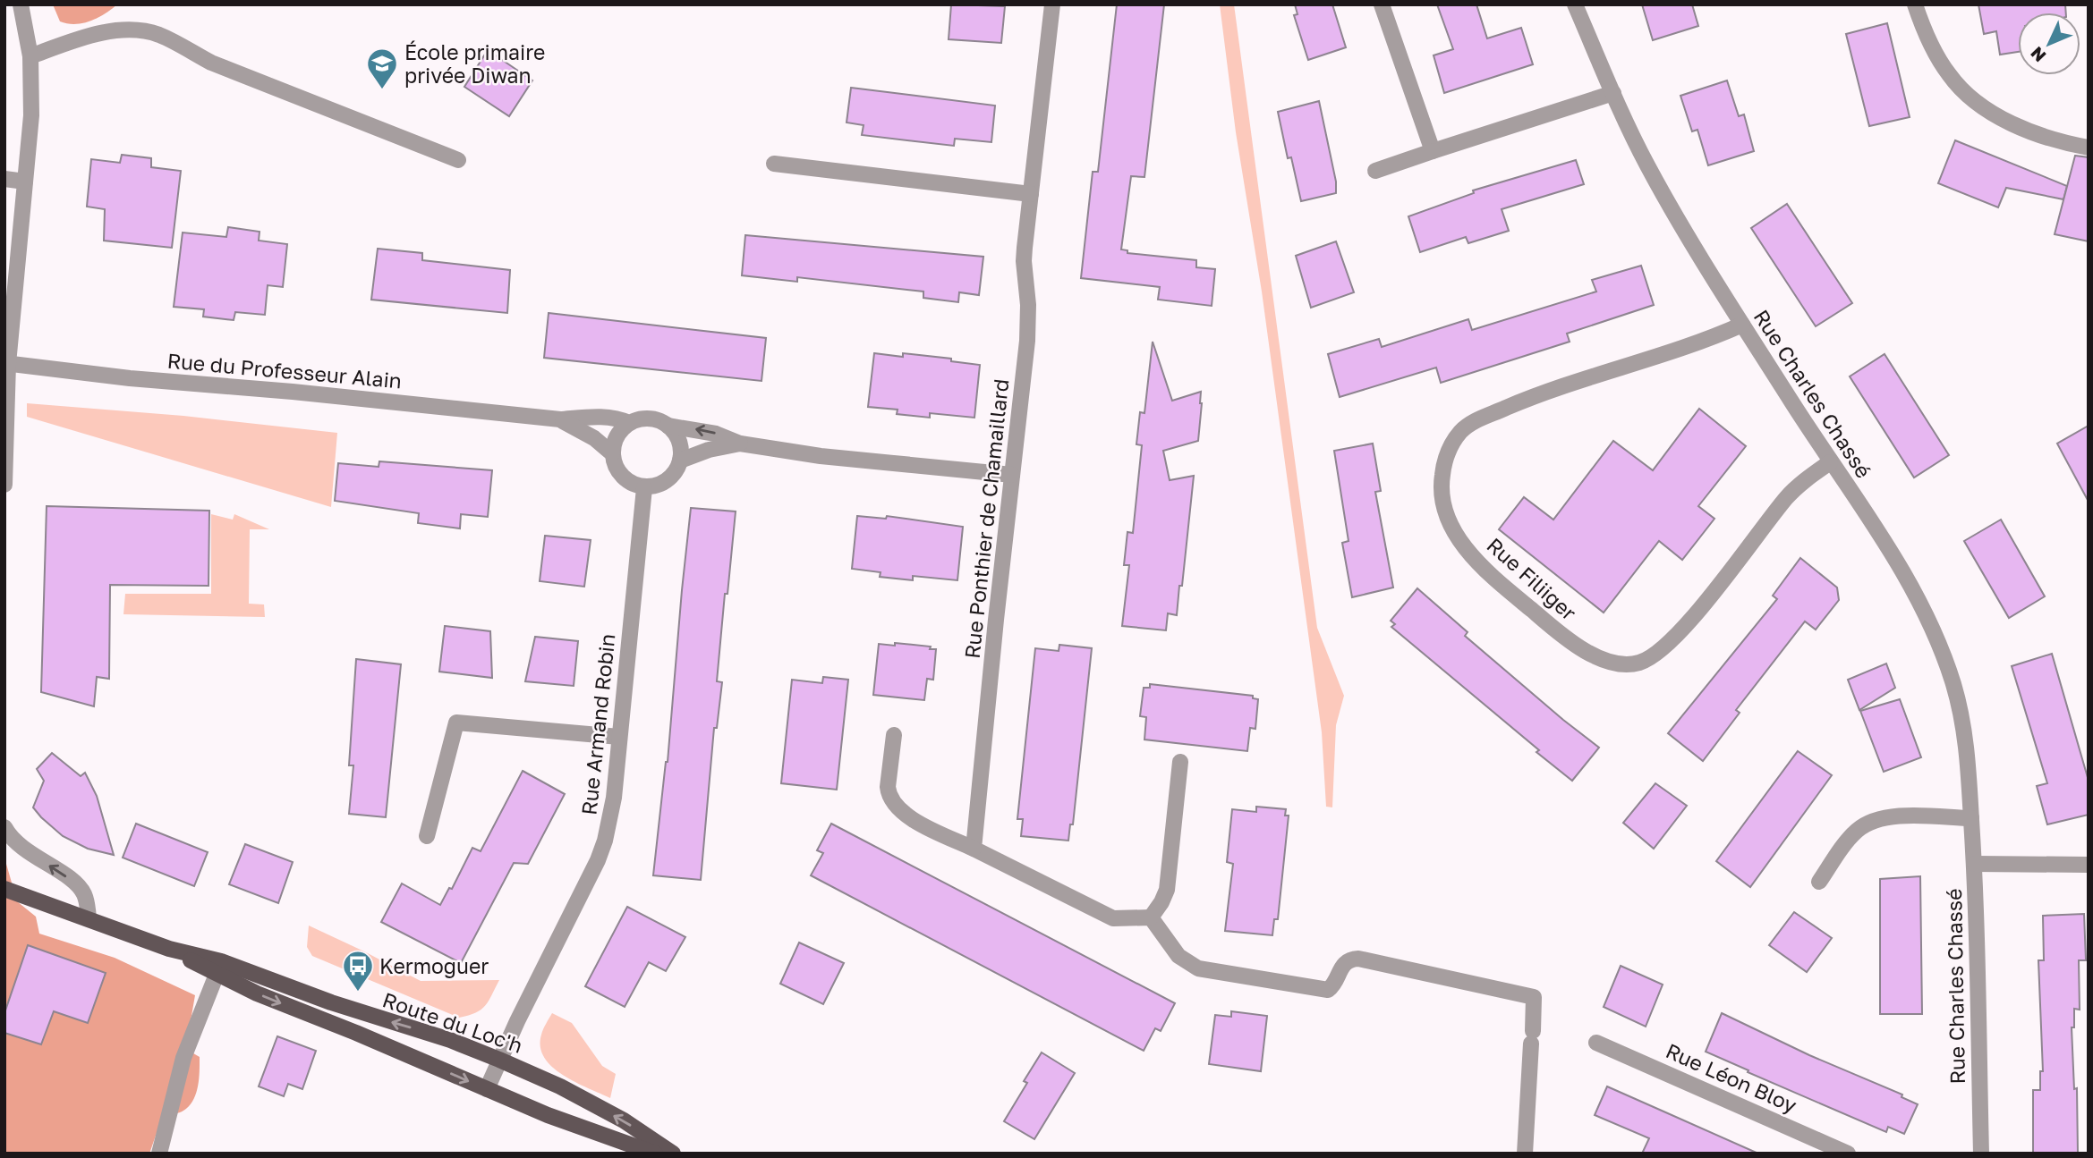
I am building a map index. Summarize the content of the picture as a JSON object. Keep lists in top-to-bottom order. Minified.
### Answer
{"streets":{"main road":["Route du Loc'h"],"street":["Rue du Professeur Alain","Rue Charles Chassé","Rue Ponthier de Chamaillard","Rue Filiiger","Rue Armand Robin","Rue Léon Bloy"]},"crossings":[["Rue du Professeur Alain","Rue Armand Robin"],["Rue Charles Chassé","Rue Filiiger"],["Rue Armand Robin","Route du Loc'h"]],"places":{"school or university":["École primaire privée Diwan"],"bus stop":["Kermoguer"]},"north":"bottom left"}
